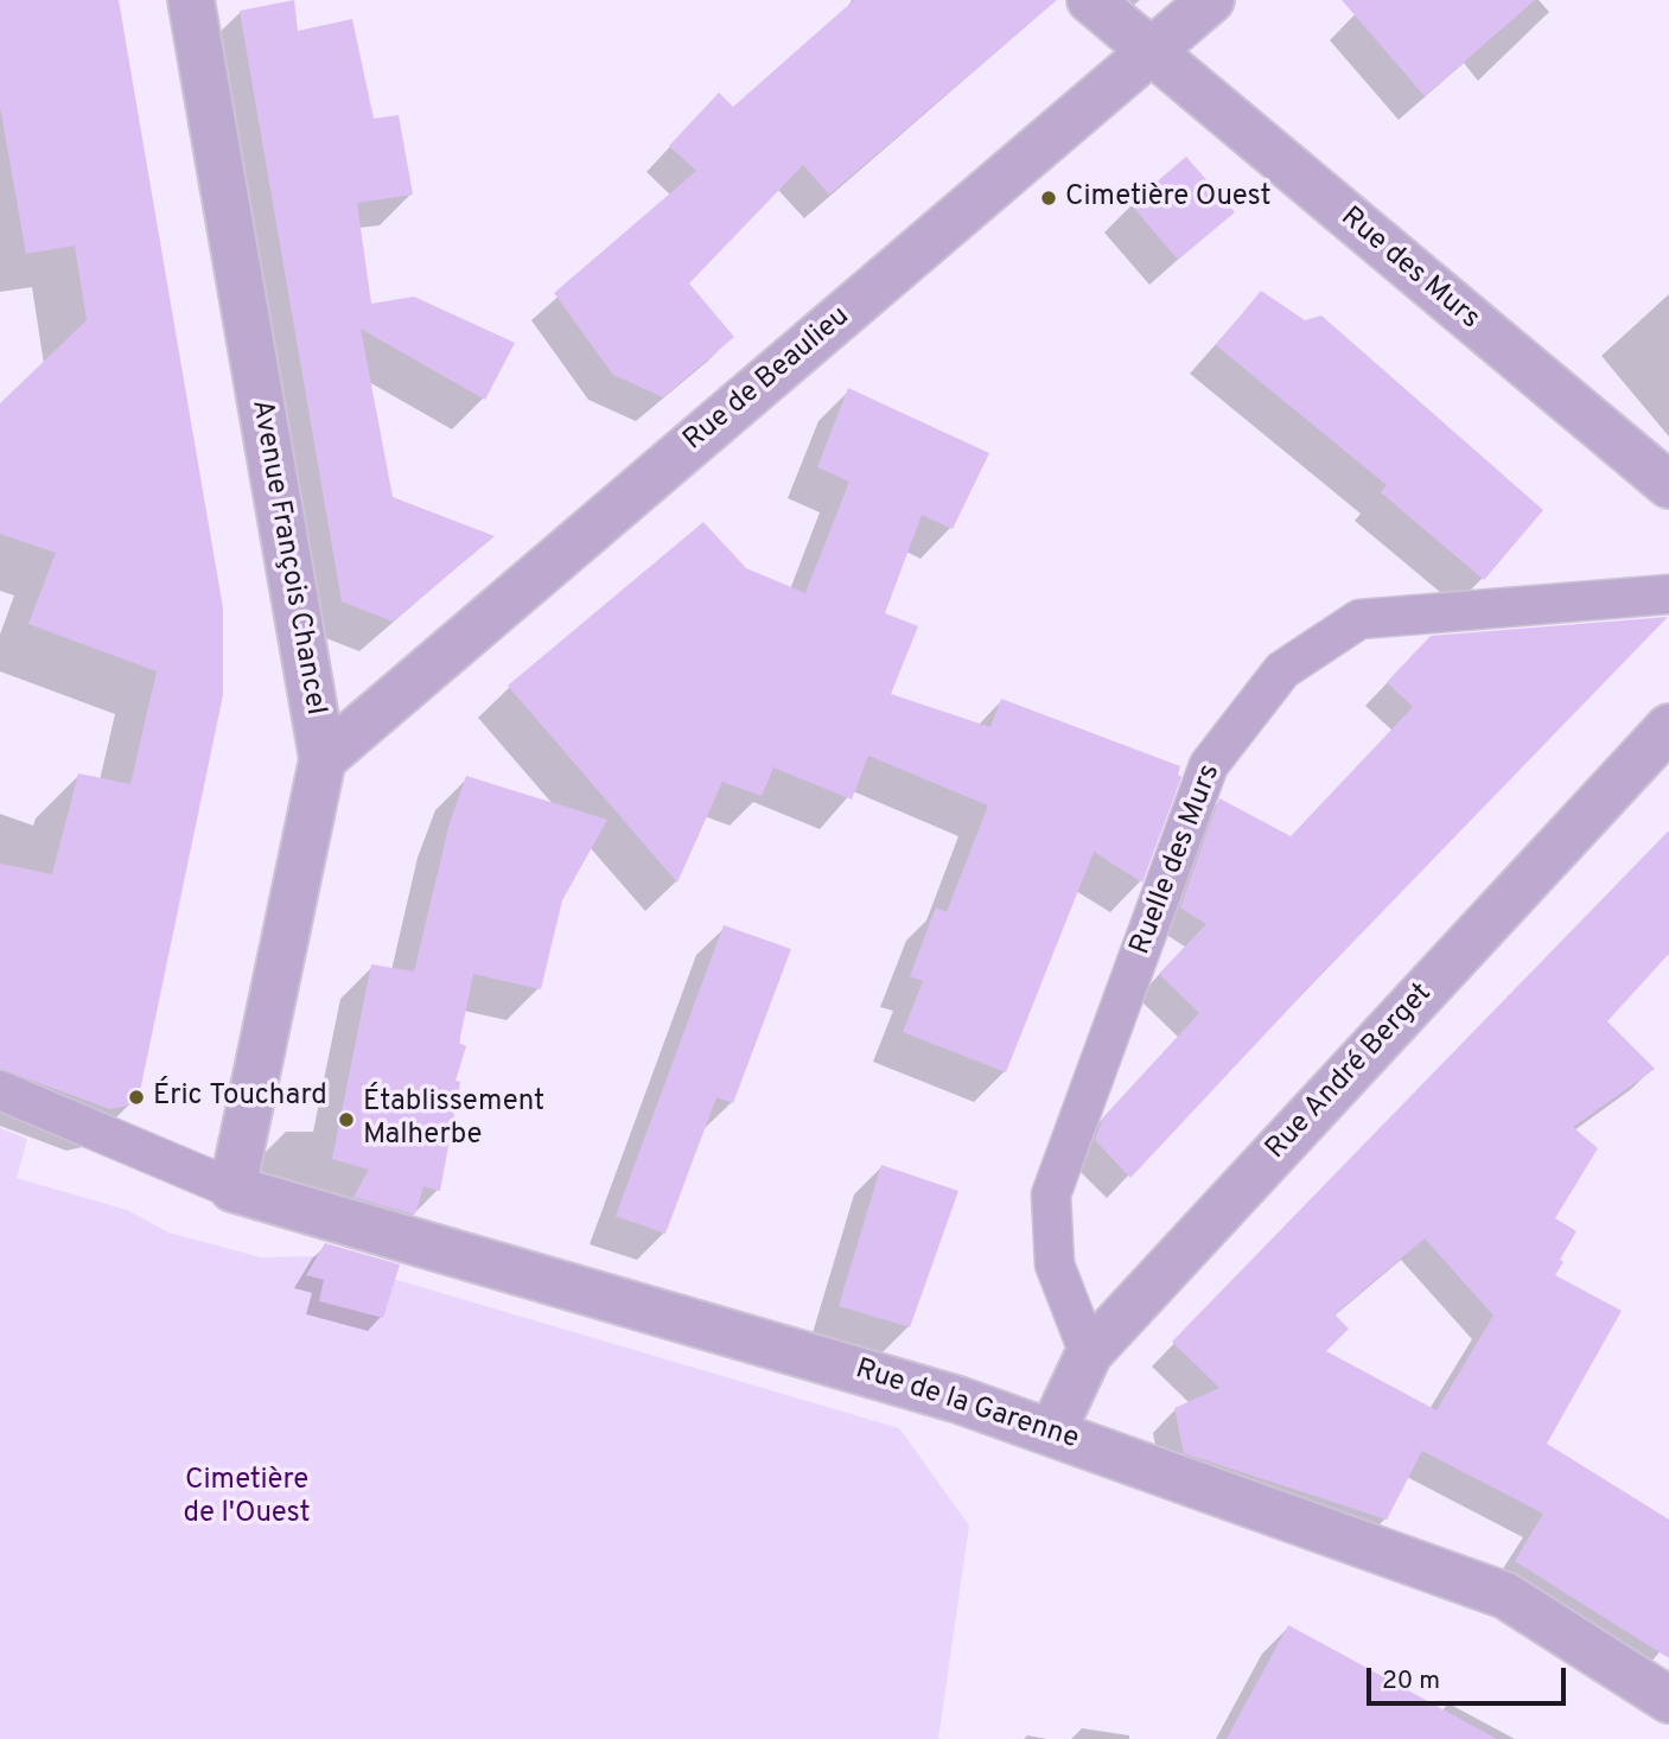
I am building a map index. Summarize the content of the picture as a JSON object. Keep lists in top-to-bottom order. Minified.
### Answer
{"streets":{"street":["Rue des Murs","Rue de Beaulieu","Avenue François Chancel","Rue André Berget","Rue de la Garenne"],"lane":["Ruelle des Murs"]},"crossings":[["Rue des Murs","Rue de Beaulieu"],["Rue de Beaulieu","Avenue François Chancel"],["Avenue François Chancel","Rue de la Garenne"],["Ruelle des Murs","Rue André Berget"],["Rue André Berget","Rue de la Garenne"]],"parks":["Cimetière de l'Ouest"],"places":["Cimetière Ouest","Éric Touchard","Établissement Malherbe"],"scale_bar":"20 m"}
